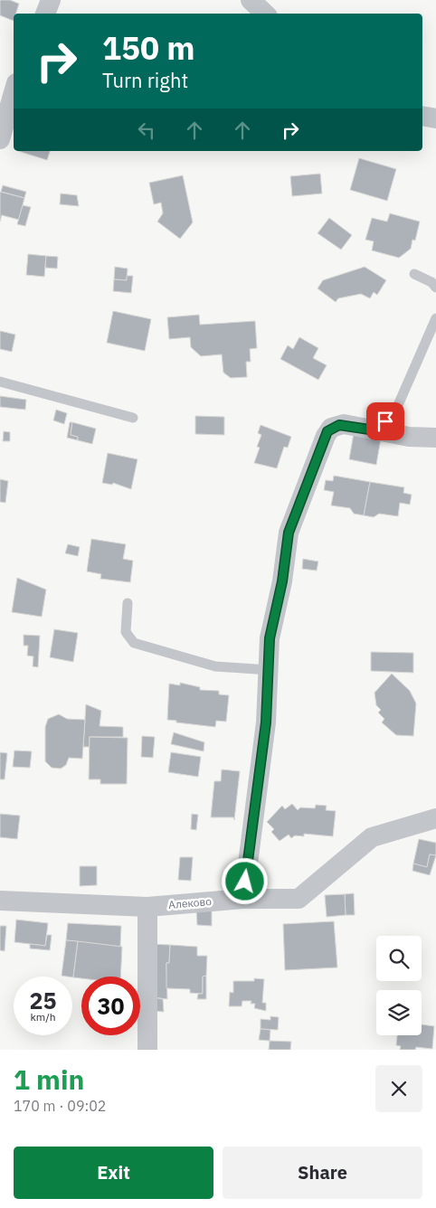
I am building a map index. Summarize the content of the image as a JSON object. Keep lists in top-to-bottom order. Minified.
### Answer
{"streets":{"street":["Алеково"]},"page":{"turn":["150 m","Turn right"],"speed":"25 km/h","limit":"30","heading":["1 min","170 m · 09:02"],"buttons":["Exit","Share"]}}
